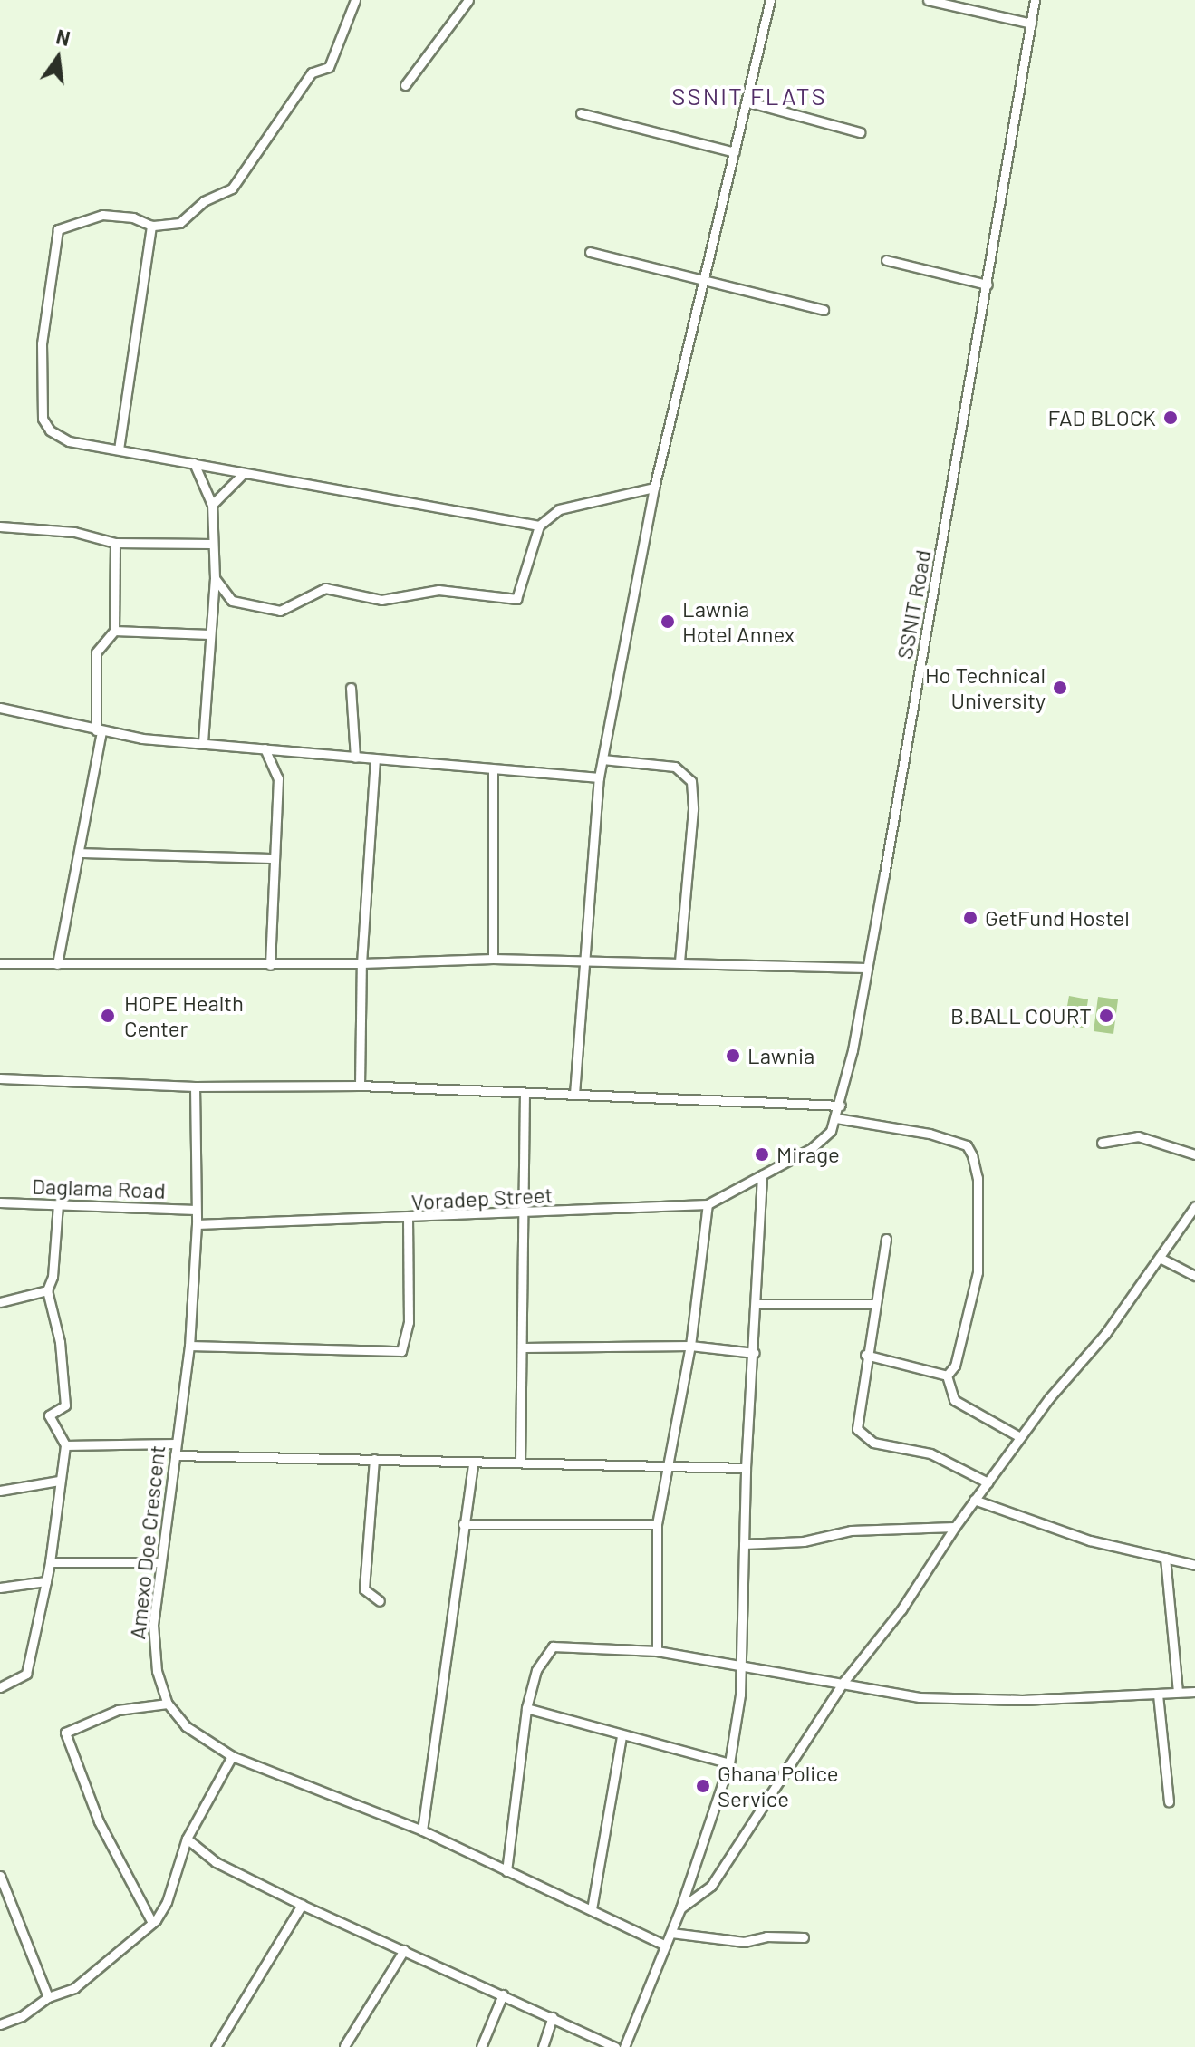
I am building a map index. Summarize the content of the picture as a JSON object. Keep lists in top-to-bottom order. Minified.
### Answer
{"streets":{"street":["SSNIT Road","Daglama Road","Voradep Street","Amexo Doe Crescent"]},"crossings":[["SSNIT Road","Voradep Street"],["Daglama Road","Amexo Doe Crescent"],["Voradep Street","Amexo Doe Crescent"]],"districts":["SSNIT FLATS"],"places":["FAD BLOCK","Lawnia Hotel Annex","Ho Technical University","GetFund Hostel","HOPE Health Center","B.BALL COURT","Lawnia","Mirage","Ghana Police Service"],"north":"top"}
